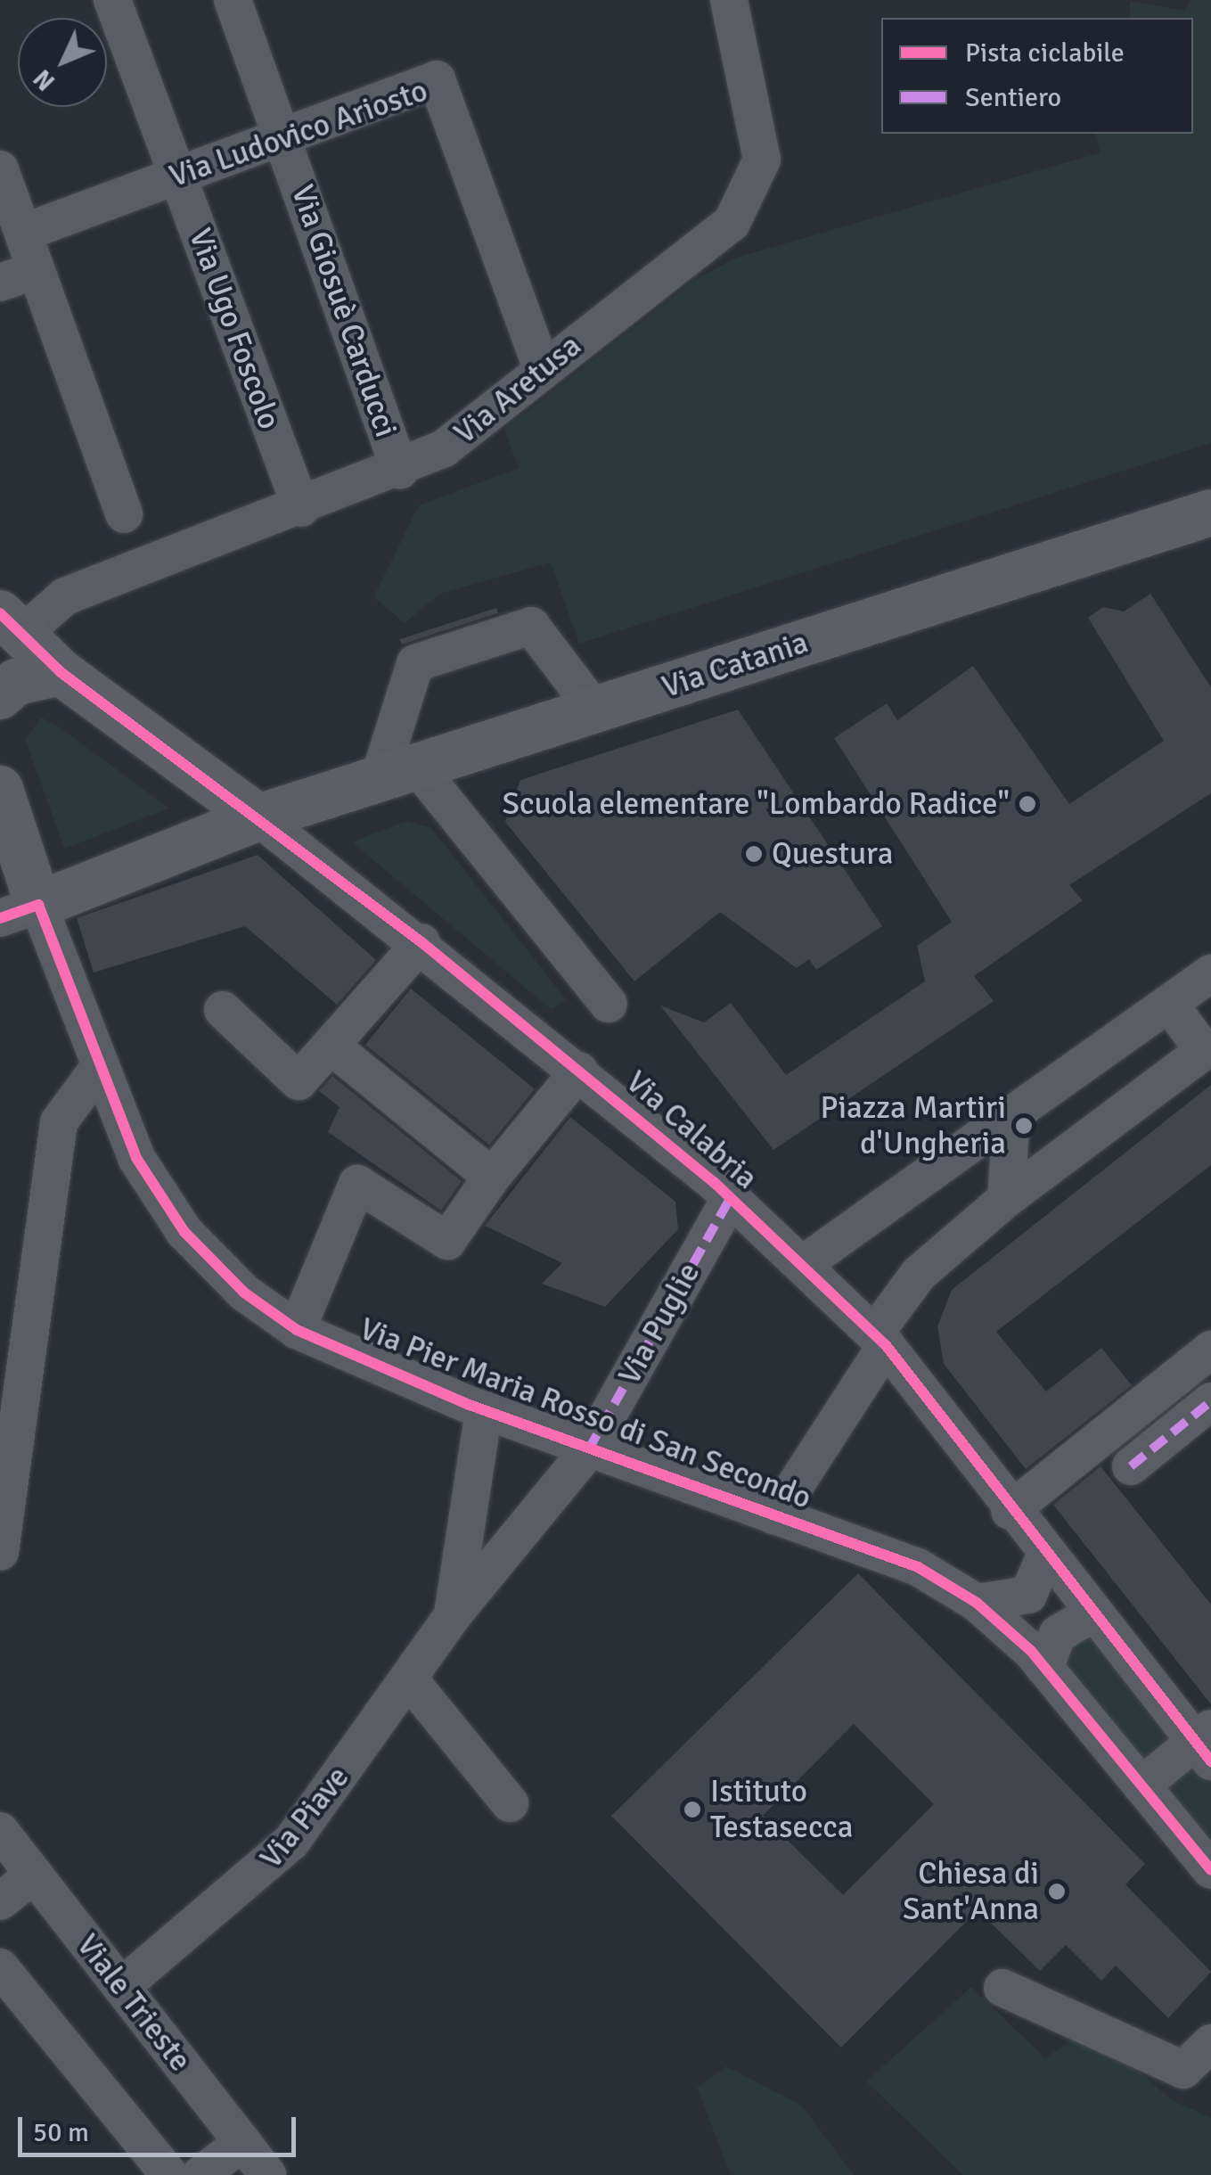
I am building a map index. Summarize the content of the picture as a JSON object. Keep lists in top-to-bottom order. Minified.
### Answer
{"streets":{"main road":["Via Catania","Via Pier Maria Rosso di San Secondo"],"street":["Via Ludovico Ariosto","Via Giosuè Carducci","Via Ugo Foscolo","Via Aretusa","Via Calabria","Via Puglie","Via Piave","Viale Trieste"]},"crossings":[["Via Ludovico Ariosto","Via Giosuè Carducci"],["Via Ludovico Ariosto","Via Ugo Foscolo"],["Via Ludovico Ariosto","Via Aretusa"],["Via Giosuè Carducci","Via Aretusa"],["Via Ugo Foscolo","Via Aretusa"],["Via Catania","Via Calabria"],["Via Catania","Via Pier Maria Rosso di San Secondo"],["Via Calabria","Via Puglie"],["Via Puglie","Via Pier Maria Rosso di San Secondo"],["Via Puglie","Via Piave"],["Via Pier Maria Rosso di San Secondo","Via Piave"],["Via Piave","Viale Trieste"]],"places":["Scuola elementare \"Lombardo Radice\"","Questura","Piazza Martiri d'Ungheria","Istituto Testasecca","Chiesa di Sant'Anna"],"legend":["Pista ciclabile","Sentiero"],"scale_bar":"50 m","north":"bottom left"}
